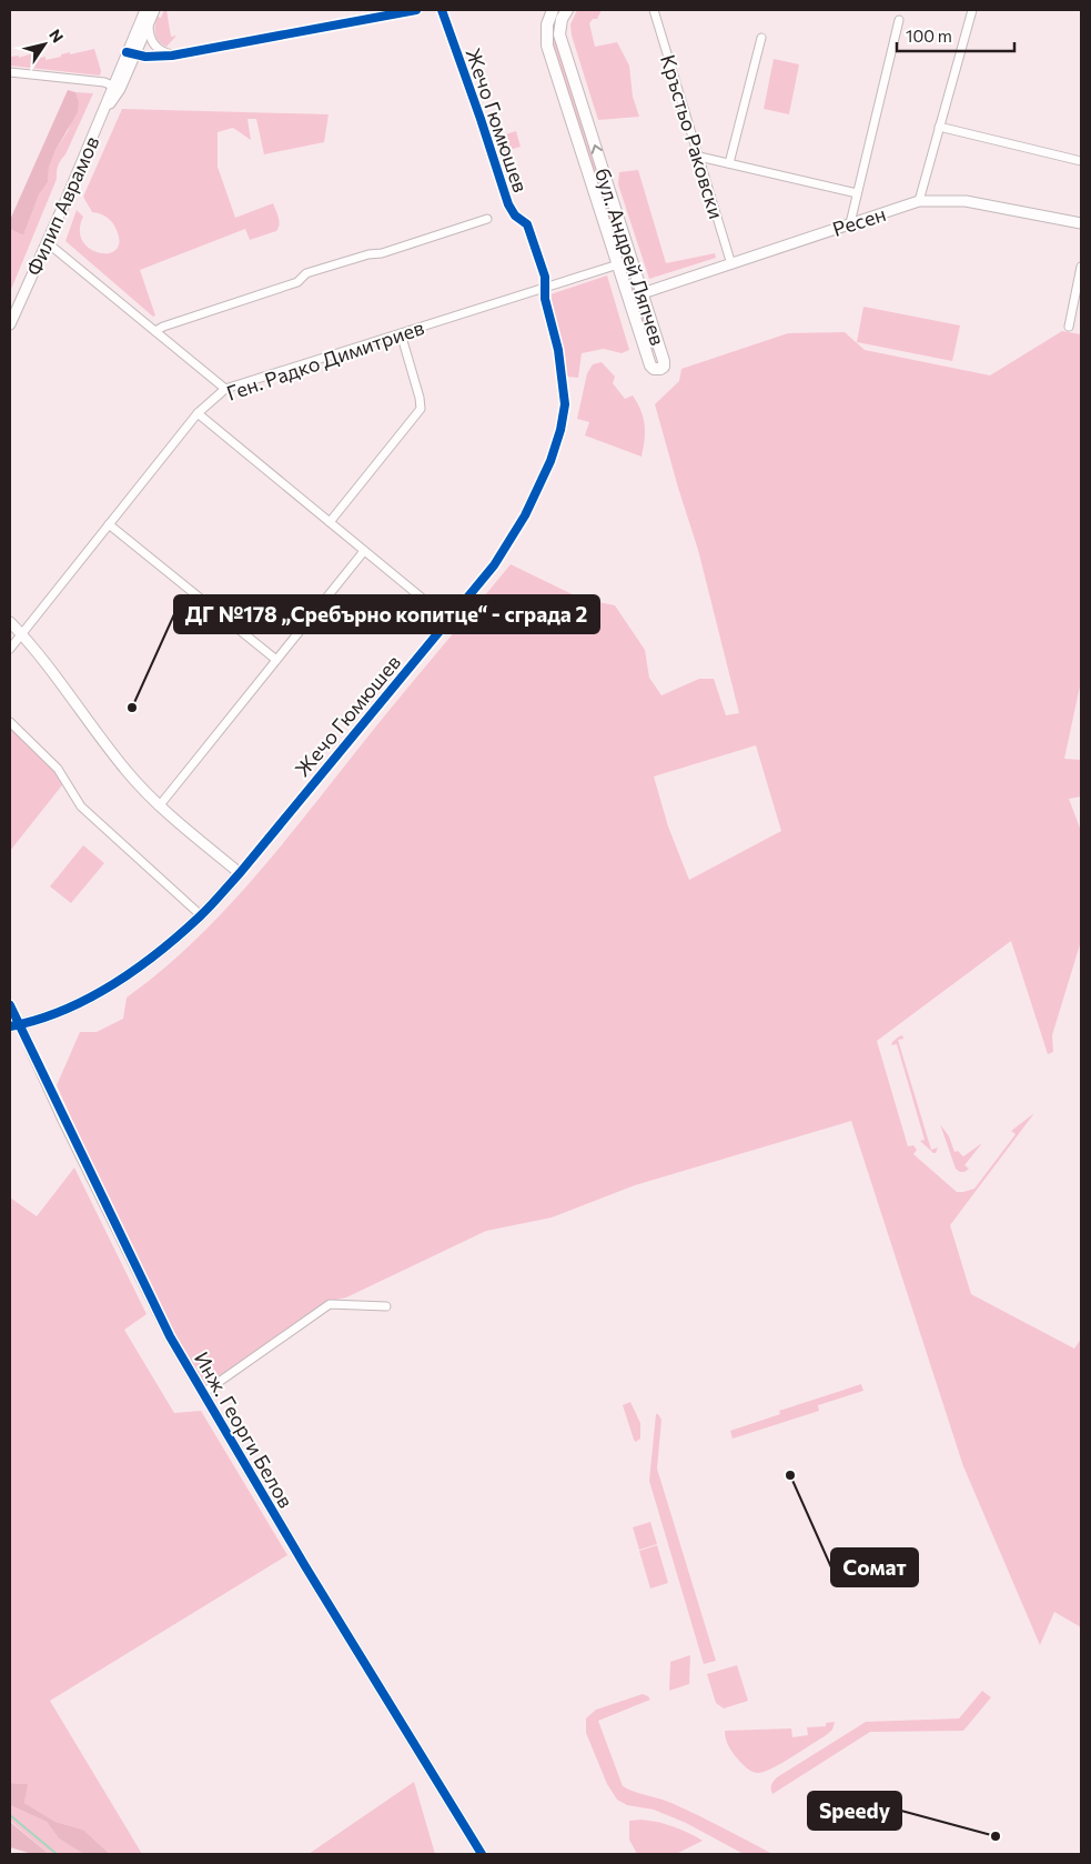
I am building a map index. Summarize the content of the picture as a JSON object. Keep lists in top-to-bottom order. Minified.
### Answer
{"streets":{"main road":["бул. Андрей Ляпчев"],"street":["Жечо Гюмюшев","Кръстьо Раковски","Филип Аврамов","Ресен","Ген. Радко Димитриев","Инж. Георги Белов"]},"crossings":[["Жечо Гюмюшев","Ген. Радко Димитриев"],["Жечо Гюмюшев","Инж. Георги Белов"],["Кръстьо Раковски","Ресен"],["Ресен","бул. Андрей Ляпчев"],["бул. Андрей Ляпчев","Ген. Радко Димитриев"]],"places":["ДГ №178 „Сребърно копитце“ - сграда 2","Сомат","Speedy"],"scale_bar":"100 m","north":"top right"}
